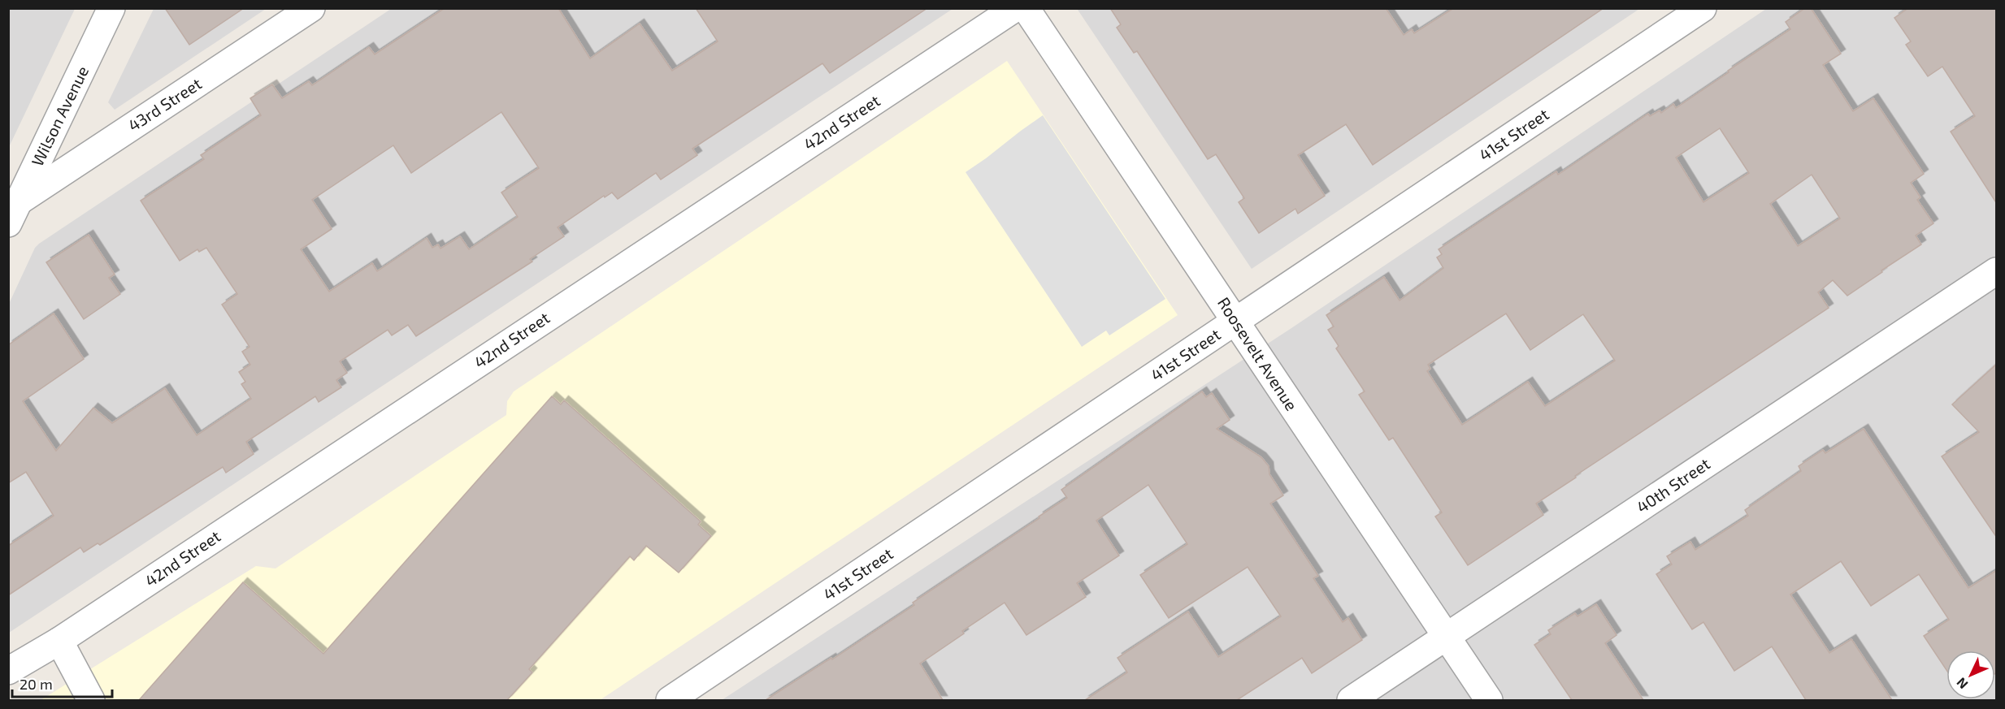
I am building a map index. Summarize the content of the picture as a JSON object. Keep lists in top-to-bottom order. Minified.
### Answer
{"streets":{"street":["43rd Street","Wilson Avenue","42nd Street","41st Street","Roosevelt Avenue","40th Street"]},"crossings":[["43rd Street","Wilson Avenue"],["41st Street","Roosevelt Avenue"],["Roosevelt Avenue","40th Street"]],"scale_bar":"20 m","north":"bottom left"}
